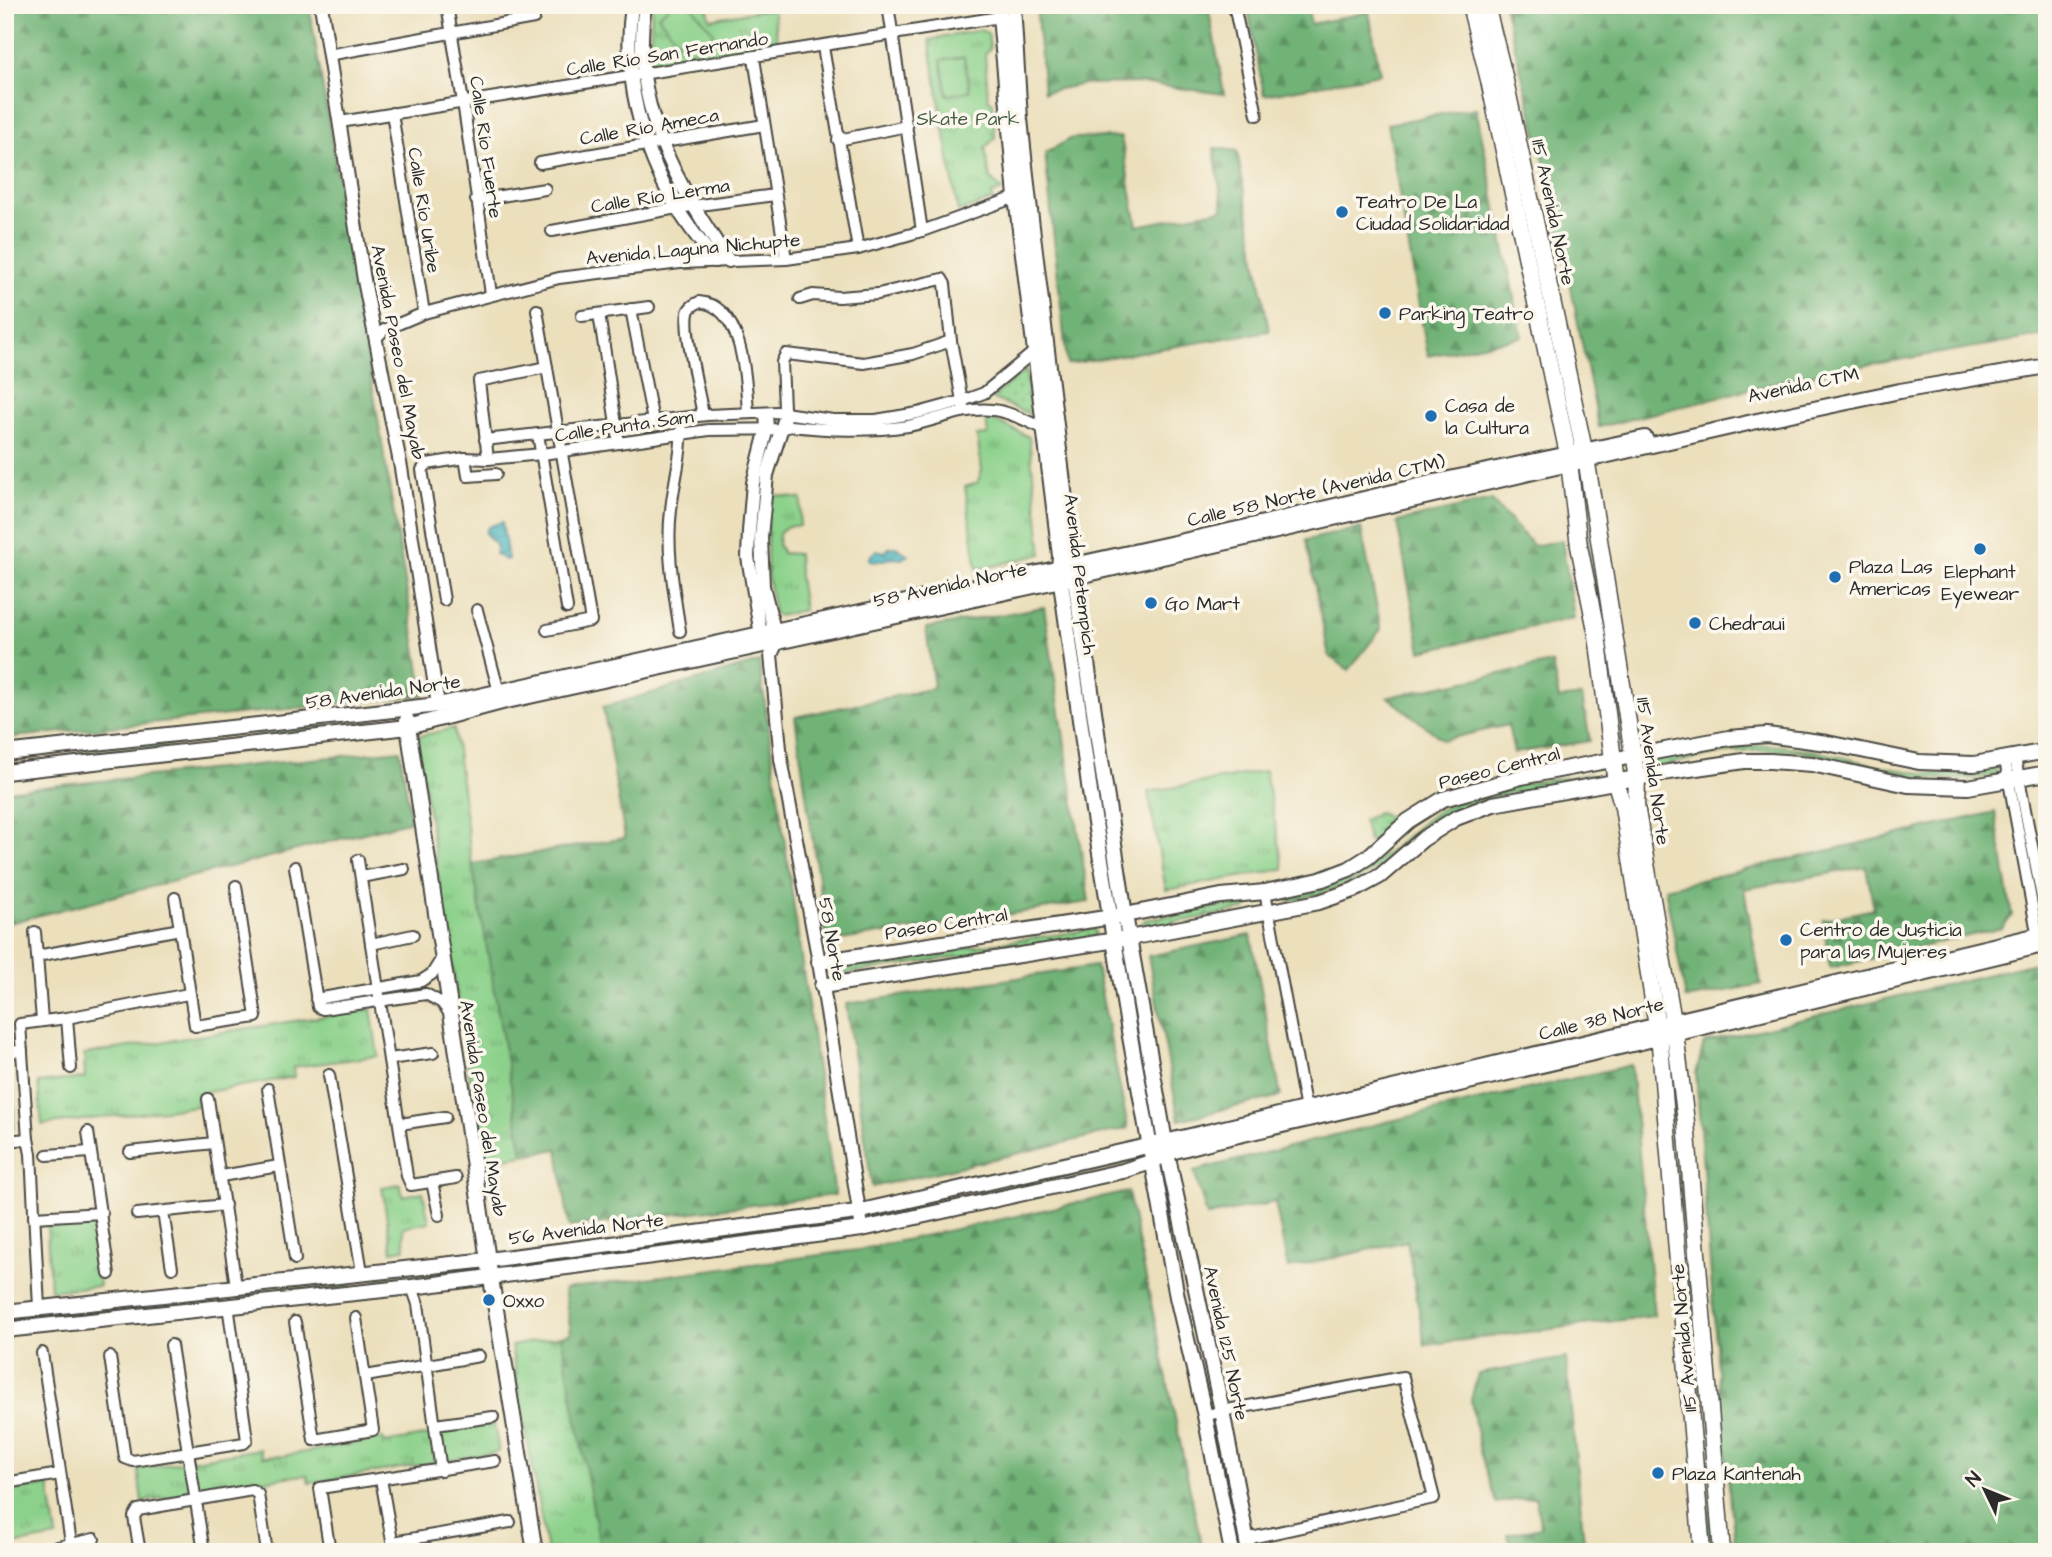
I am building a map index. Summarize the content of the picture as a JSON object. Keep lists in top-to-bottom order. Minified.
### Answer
{"streets":{"main road":["115 Avenida Norte","Avenida Paseo del Mayab","Avenida CTM","Calle 58 Norte (Avenida CTM)","Avenida Petempich","58 Avenida Norte","Paseo Central","Calle 38 Norte","56 Avenida Norte","Avenida 125 Norte"],"street":["Calle Río San Fernando","Calle Río Ameca","Calle Río Fuerte","Calle Río Lerma","Calle Río Uribe","Avenida Laguna Nichupte","Calle Punta Sam","58 Norte"]},"crossings":[["Calle Río San Fernando","Calle Río Fuerte"],["Calle Río San Fernando","Calle Río Uribe"],["Calle Río San Fernando","Avenida Paseo del Mayab"],["Calle Río San Fernando","Avenida Petempich"],["Calle Río Fuerte","Avenida Laguna Nichupte"],["Calle Río Uribe","Avenida Laguna Nichupte"],["115 Avenida Norte","Avenida CTM"],["115 Avenida Norte","Calle 58 Norte (Avenida CTM)"],["115 Avenida Norte","Paseo Central"],["115 Avenida Norte","Calle 38 Norte"],["Avenida Laguna Nichupte","Avenida Paseo del Mayab"],["Avenida Laguna Nichupte","Avenida Petempich"],["Avenida Paseo del Mayab","58 Avenida Norte"],["Avenida Paseo del Mayab","56 Avenida Norte"],["Avenida CTM","Calle 58 Norte (Avenida CTM)"],["Calle Punta Sam","Avenida Petempich"],["Calle Punta Sam","58 Norte"],["Calle 58 Norte (Avenida CTM)","Avenida Petempich"],["Calle 58 Norte (Avenida CTM)","58 Avenida Norte"],["Avenida Petempich","58 Avenida Norte"],["Avenida Petempich","Paseo Central"],["Avenida Petempich","Calle 38 Norte"],["Avenida Petempich","56 Avenida Norte"],["Avenida Petempich","Avenida 125 Norte"],["58 Avenida Norte","58 Norte"],["Paseo Central","58 Norte"],["58 Norte","56 Avenida Norte"],["Calle 38 Norte","56 Avenida Norte"],["Calle 38 Norte","Avenida 125 Norte"],["56 Avenida Norte","Avenida 125 Norte"]],"parks":["Skate Park"],"places":["Teatro De La Ciudad Solidaridad","Parking Teatro","Casa de la Cultura","Elephant Eyewear","Plaza Las Americas","Go Mart","Chedraui","Centro de Justicia para las Mujeres","Oxxo","Plaza Kantenah"],"north":"top left"}
